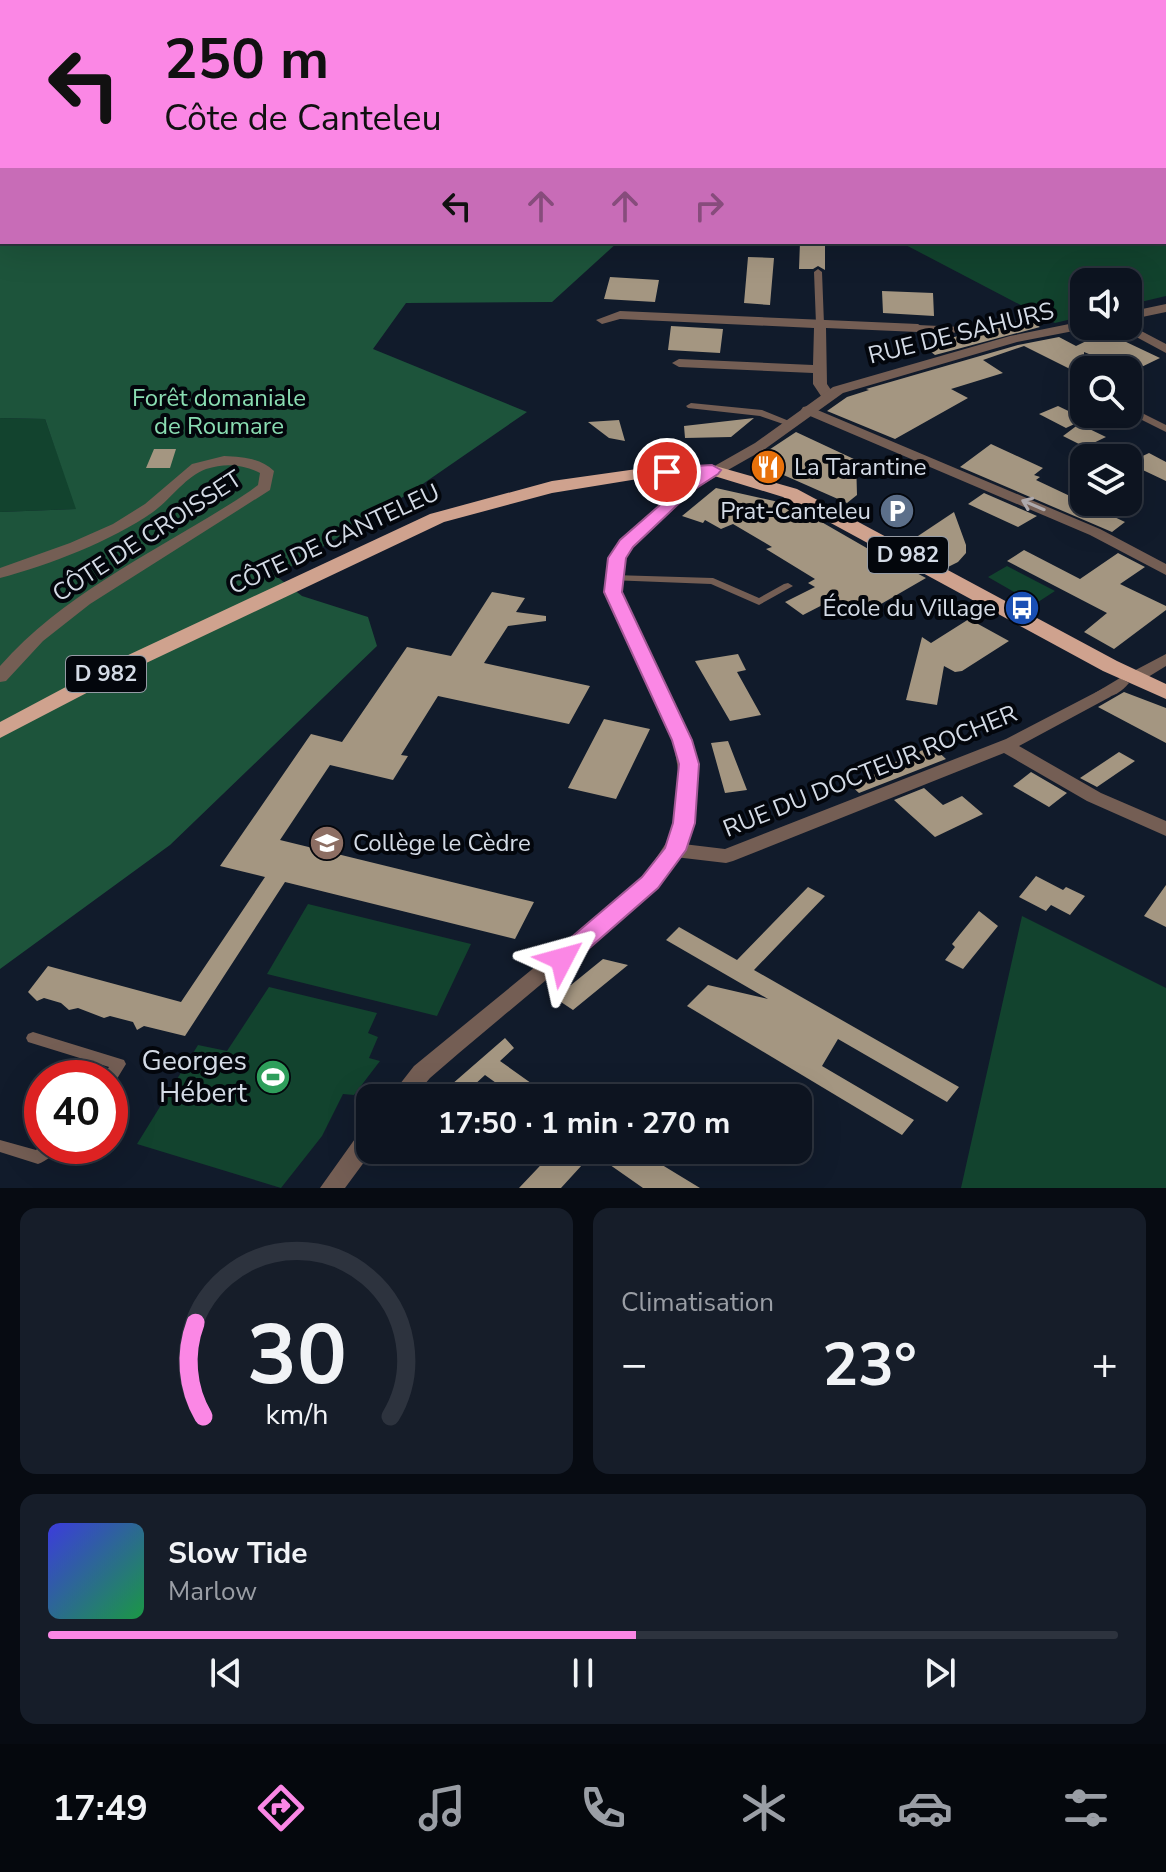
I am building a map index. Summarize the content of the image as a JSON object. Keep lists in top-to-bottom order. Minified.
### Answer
{"streets":{"main road":["CÔTE DE CANTELEU","D 982"],"street":["RUE DE SAHURS","CÔTE DE CROISSET","RUE DU DOCTEUR ROCHER"]},"crossings":[["RUE DE SAHURS","CÔTE DE CANTELEU"],["RUE DE SAHURS","D 982"],["CÔTE DE CANTELEU","D 982"],["D 982","RUE DU DOCTEUR ROCHER"]],"parks":["Forêt domaniale de Roumare"],"places":{"restaurant":["La Tarantine"],"parking":["Prat-Canteleu"],"bus stop":["École du Village"],"school or university":["Collège le Cèdre"],"sports":["Georges Hébert"]},"page":{"turn":["250 m","Côte de Canteleu"],"limit":"40","trip":"17:50 · 1 min · 270 m","tile":"Climatisation","heat":["−","23°","+"],"song":["Slow Tide","Marlow"],"tabs":"17:49","gauge":["30","km/h"]}}
